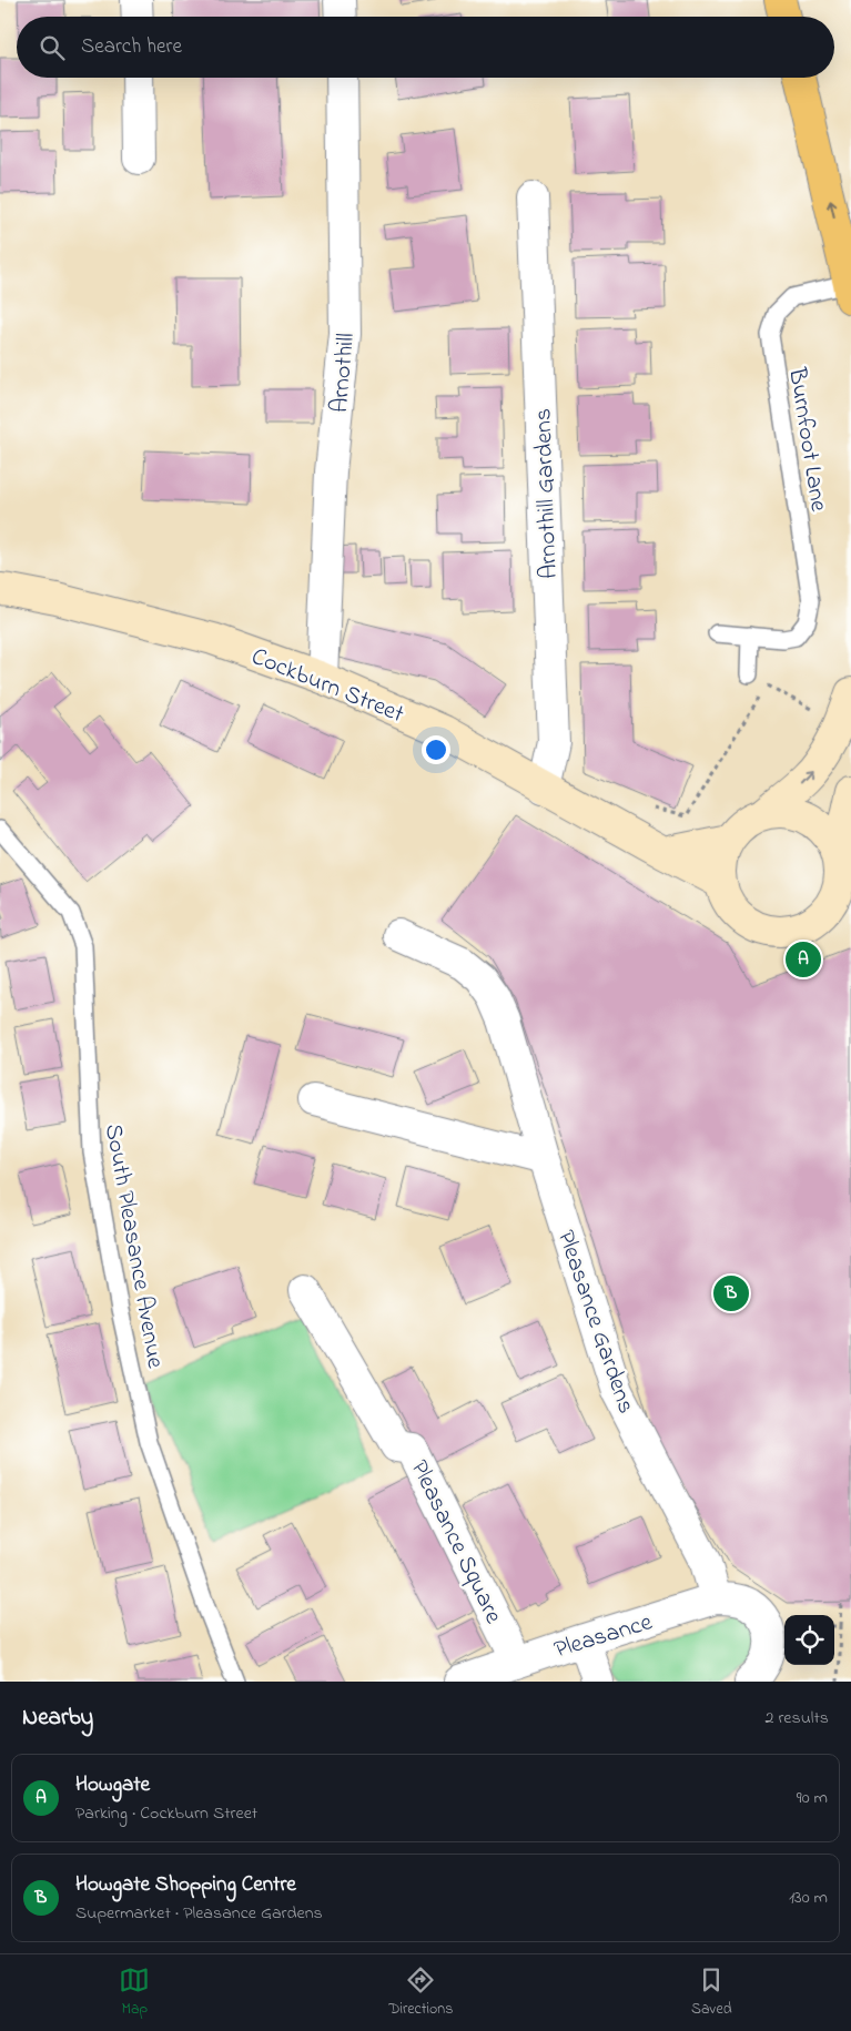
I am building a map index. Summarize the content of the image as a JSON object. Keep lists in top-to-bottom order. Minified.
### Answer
{"streets":{"main road":["Cockburn Street"],"street":["Arnothill","Arnothill Gardens","Pleasance Gardens","Pleasance Square","Pleasance"],"lane":["Burnfoot Lane","South Pleasance Avenue"]},"crossings":[["Arnothill","Cockburn Street"],["Arnothill Gardens","Cockburn Street"],["Pleasance Gardens","Pleasance"],["Pleasance Square","Pleasance"]],"page":{"search":"Search here","pins":["A","B"],"heading":["Nearby","2 results"],"list":[{"mark":"A","name":"Howgate","note":"Parking · Cockburn Street","value":"90 m"},{"mark":"B","name":"Howgate Shopping Centre","note":"Supermarket · Pleasance Gardens","value":"130 m"}],"nav":["Map","Directions","Saved"]}}
